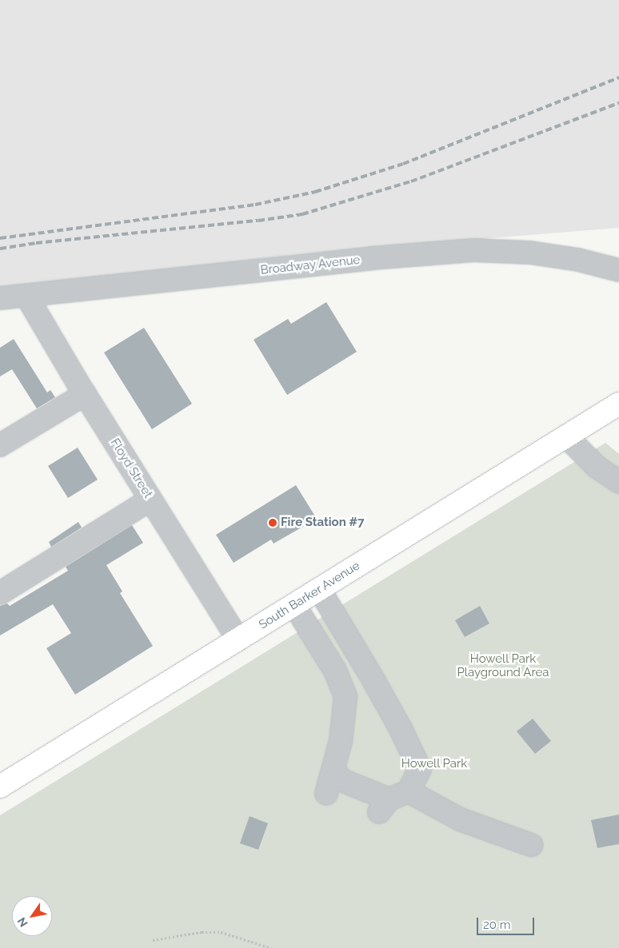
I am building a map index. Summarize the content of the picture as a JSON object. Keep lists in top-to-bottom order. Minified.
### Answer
{"streets":{"main road":["South Barker Avenue"],"street":["Broadway Avenue","Floyd Street"]},"crossings":[["Broadway Avenue","Floyd Street"],["Floyd Street","South Barker Avenue"]],"parks":["Howell Park Playground Area","Howell Park"],"places":["Fire Station #7"],"scale_bar":"20 m","north":"bottom left"}
